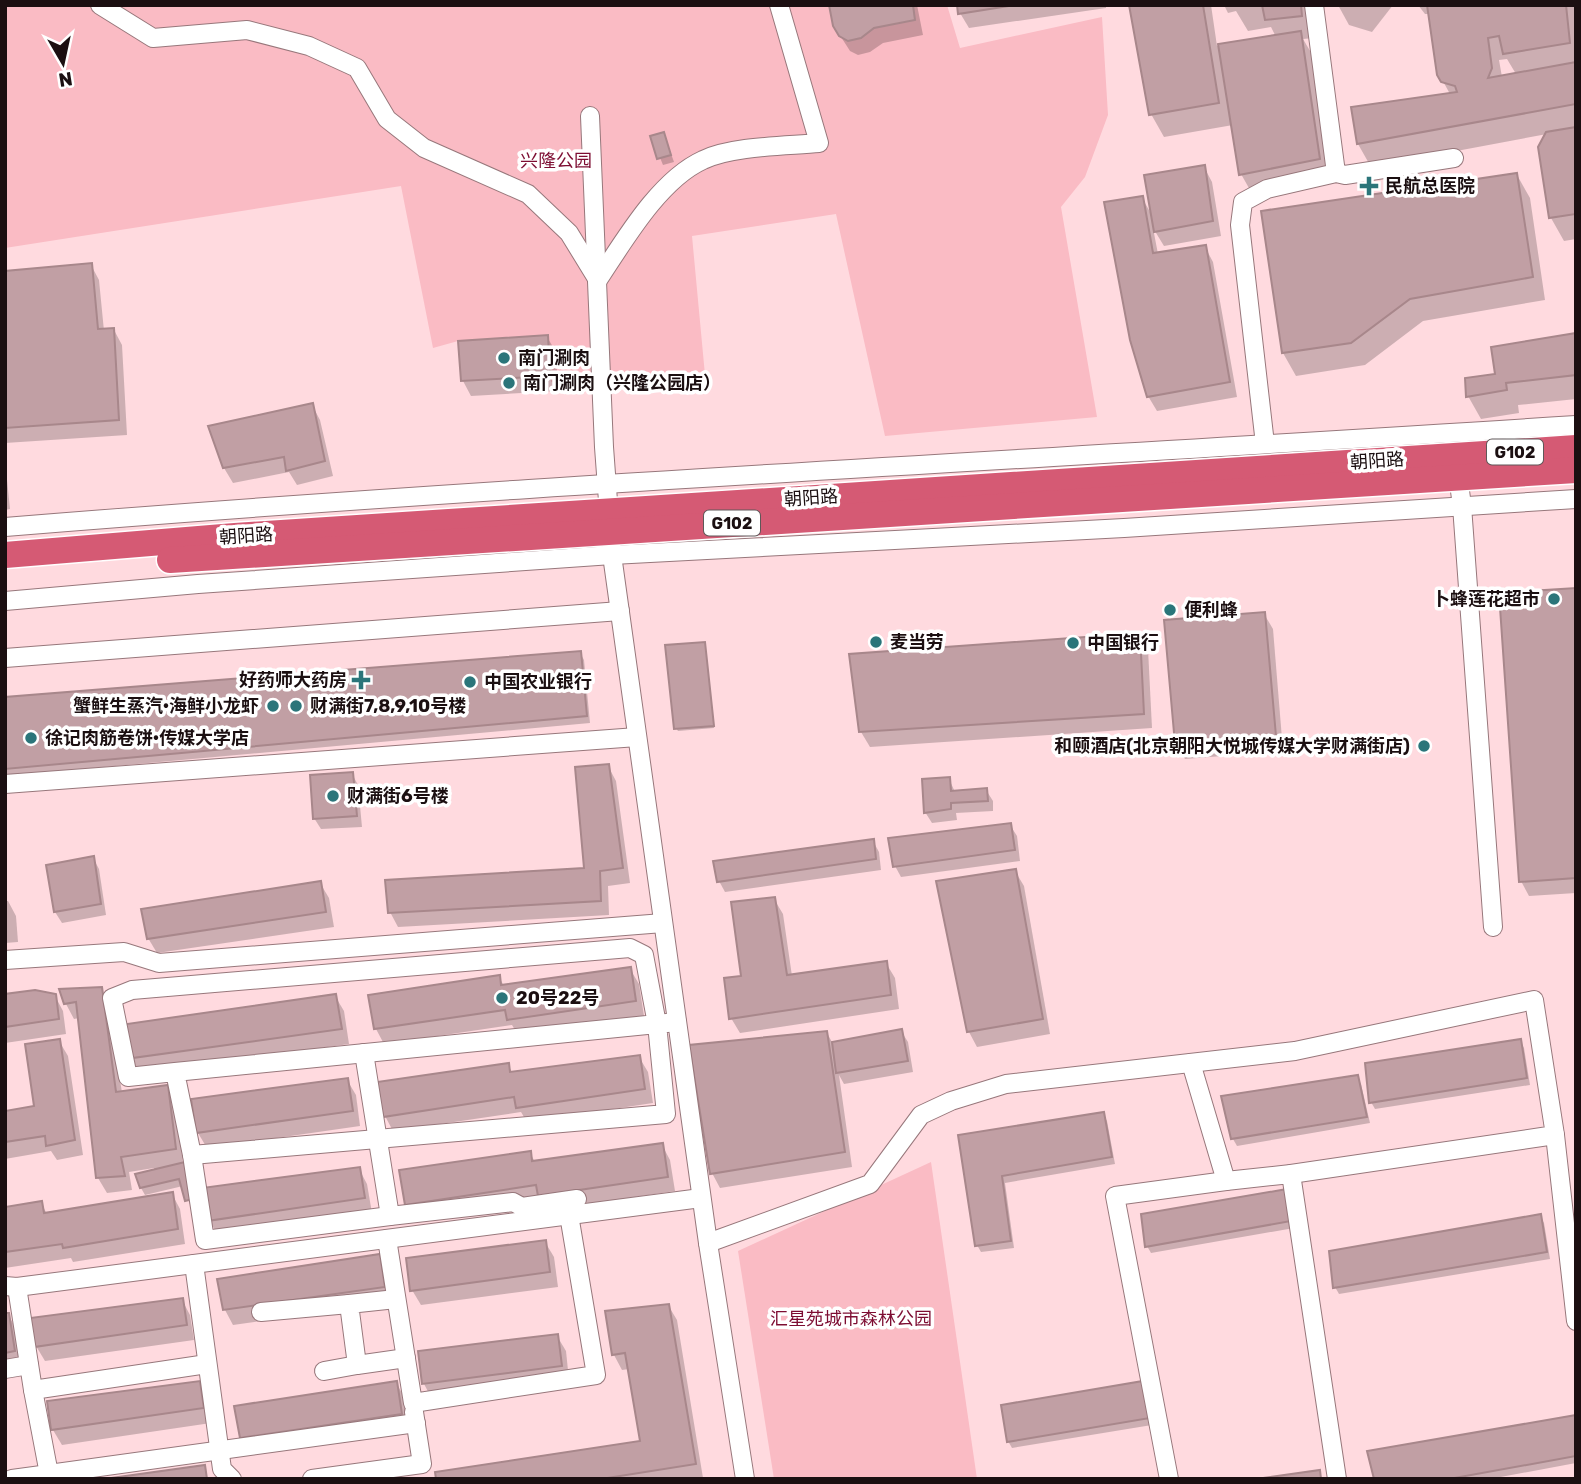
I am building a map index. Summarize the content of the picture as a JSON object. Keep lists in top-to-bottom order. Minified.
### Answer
{"streets":{"highway":["G102","朝阳路"]},"parks":["兴隆公园","汇星苑城市森林公园"],"places":{"health":["民航总医院","好药师大药房"],"other":["南门涮肉","南门涮肉（兴隆公园店）","卜蜂莲花超市","便利蜂","麦当劳","中国银行","中国农业银行","蟹鲜生蒸汽·海鲜小龙虾","财满街7,8,9,10号楼","徐记肉筋卷饼·传媒大学店","和颐酒店(北京朝阳大悦城传媒大学财满街店)","财满街6号楼","20号22号"]},"north":"bottom"}
